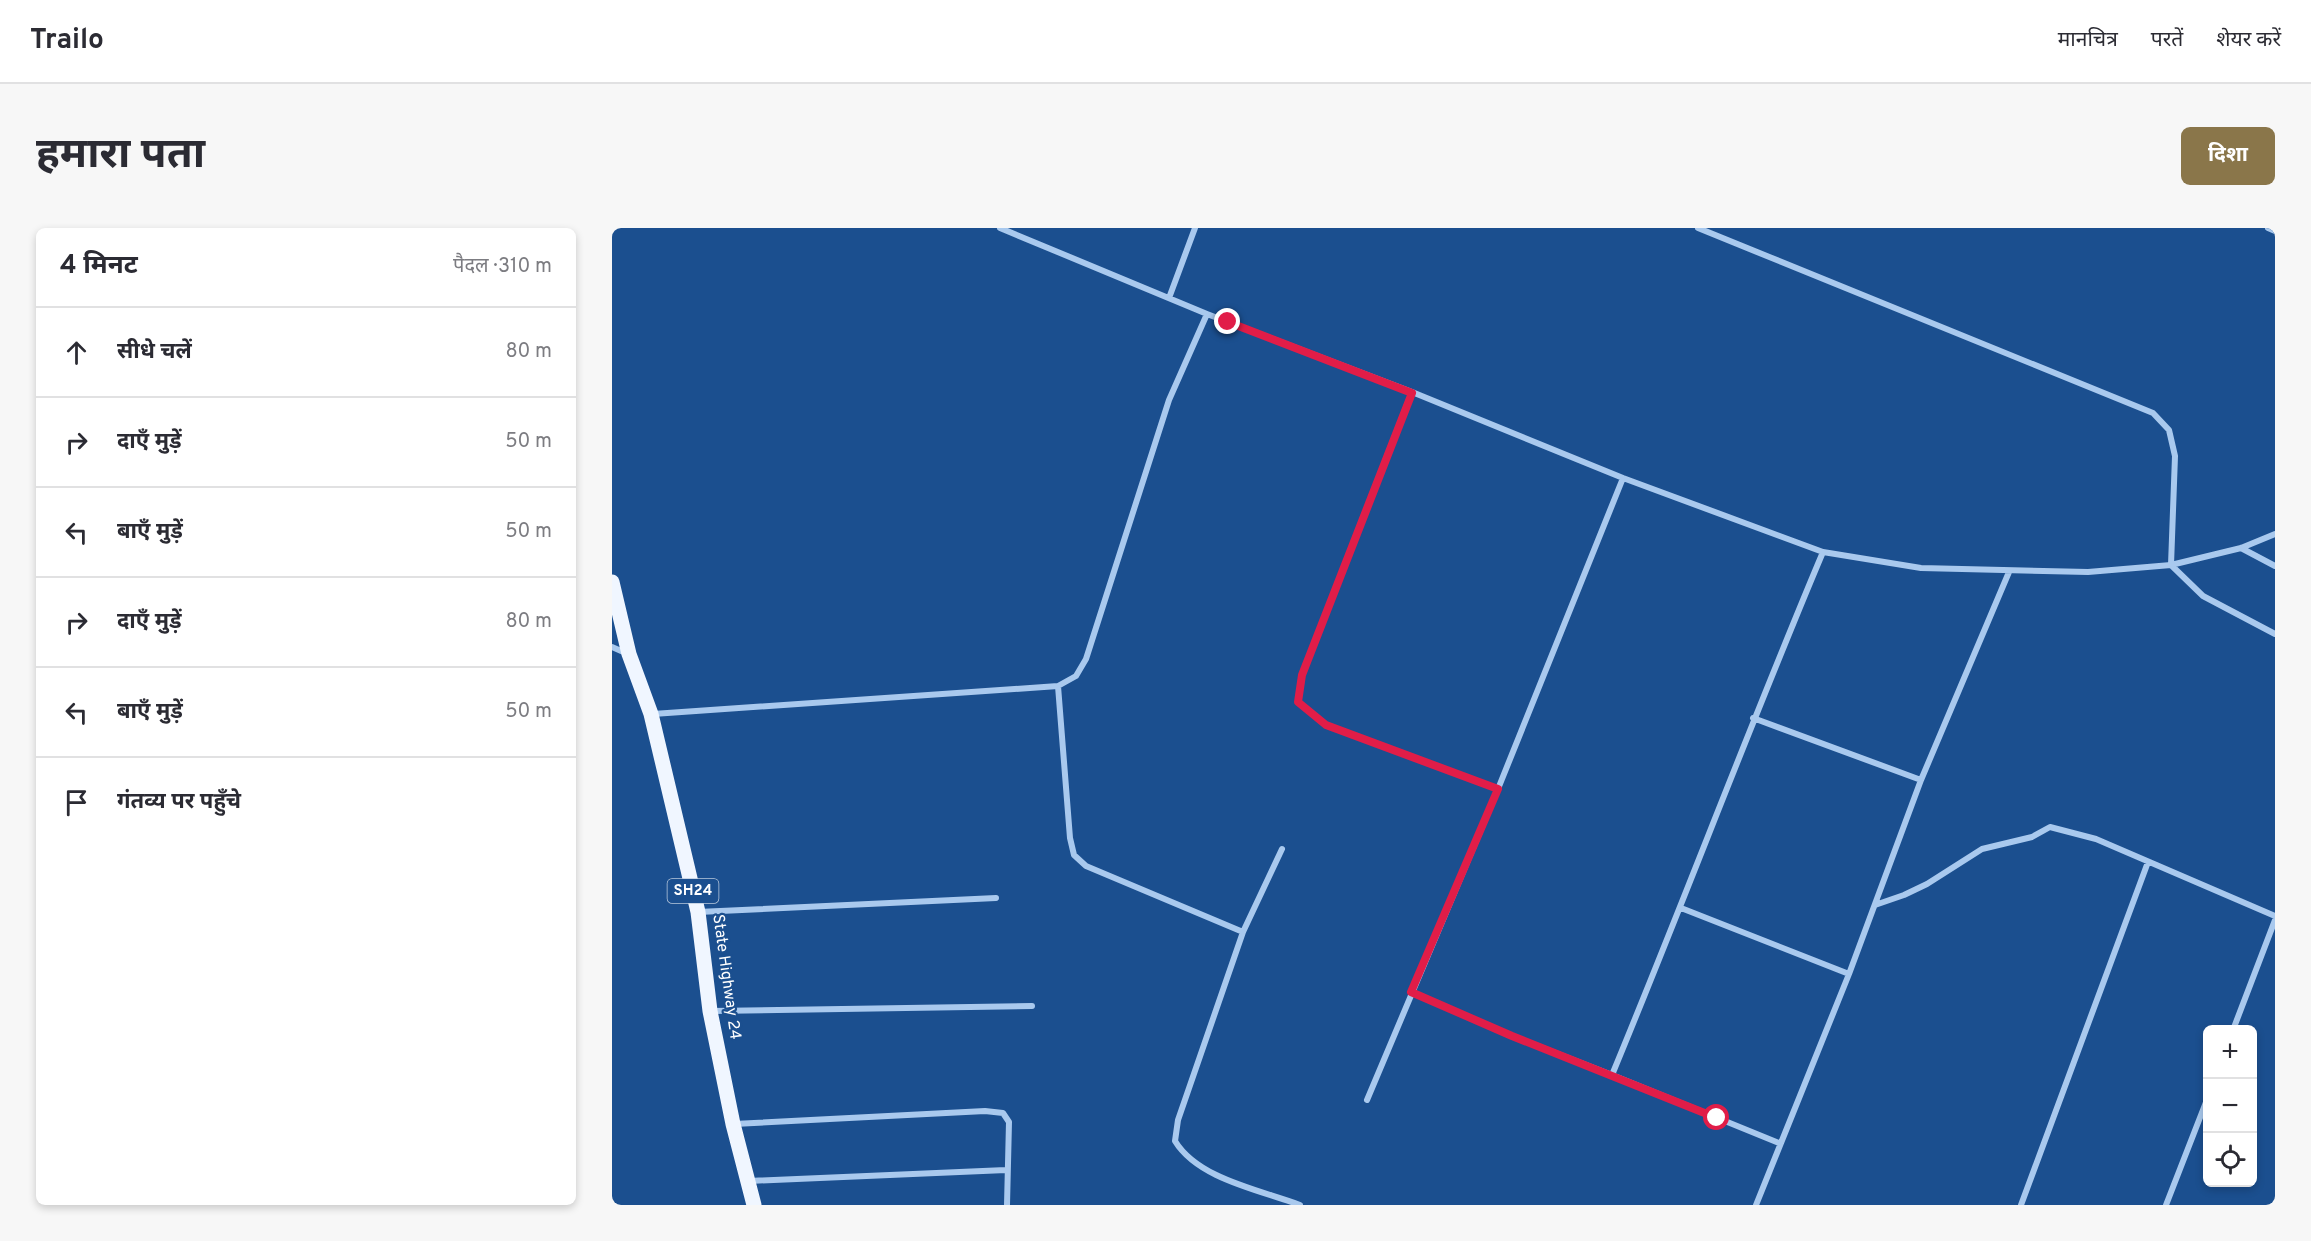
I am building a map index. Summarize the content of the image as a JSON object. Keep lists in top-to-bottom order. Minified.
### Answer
{"streets":{"main road":["SH24","State Highway 24"]},"page":{"header":"Trailo","nav":["मानचित्र","परतें","शेयर करें"],"buttons":"दिशा","title":"हमारा पता","heading":["4 मिनट","पैदल · 310 m"],"list":[["सीधे चलें","80 m"],["दाएँ मुड़ें","50 m"],["बाएँ मुड़ें","50 m"],["दाएँ मुड़ें","80 m"],["बाएँ मुड़ें","50 m"],"गंतव्य पर पहुँचे"],"map_buttons":["+","−"]}}
